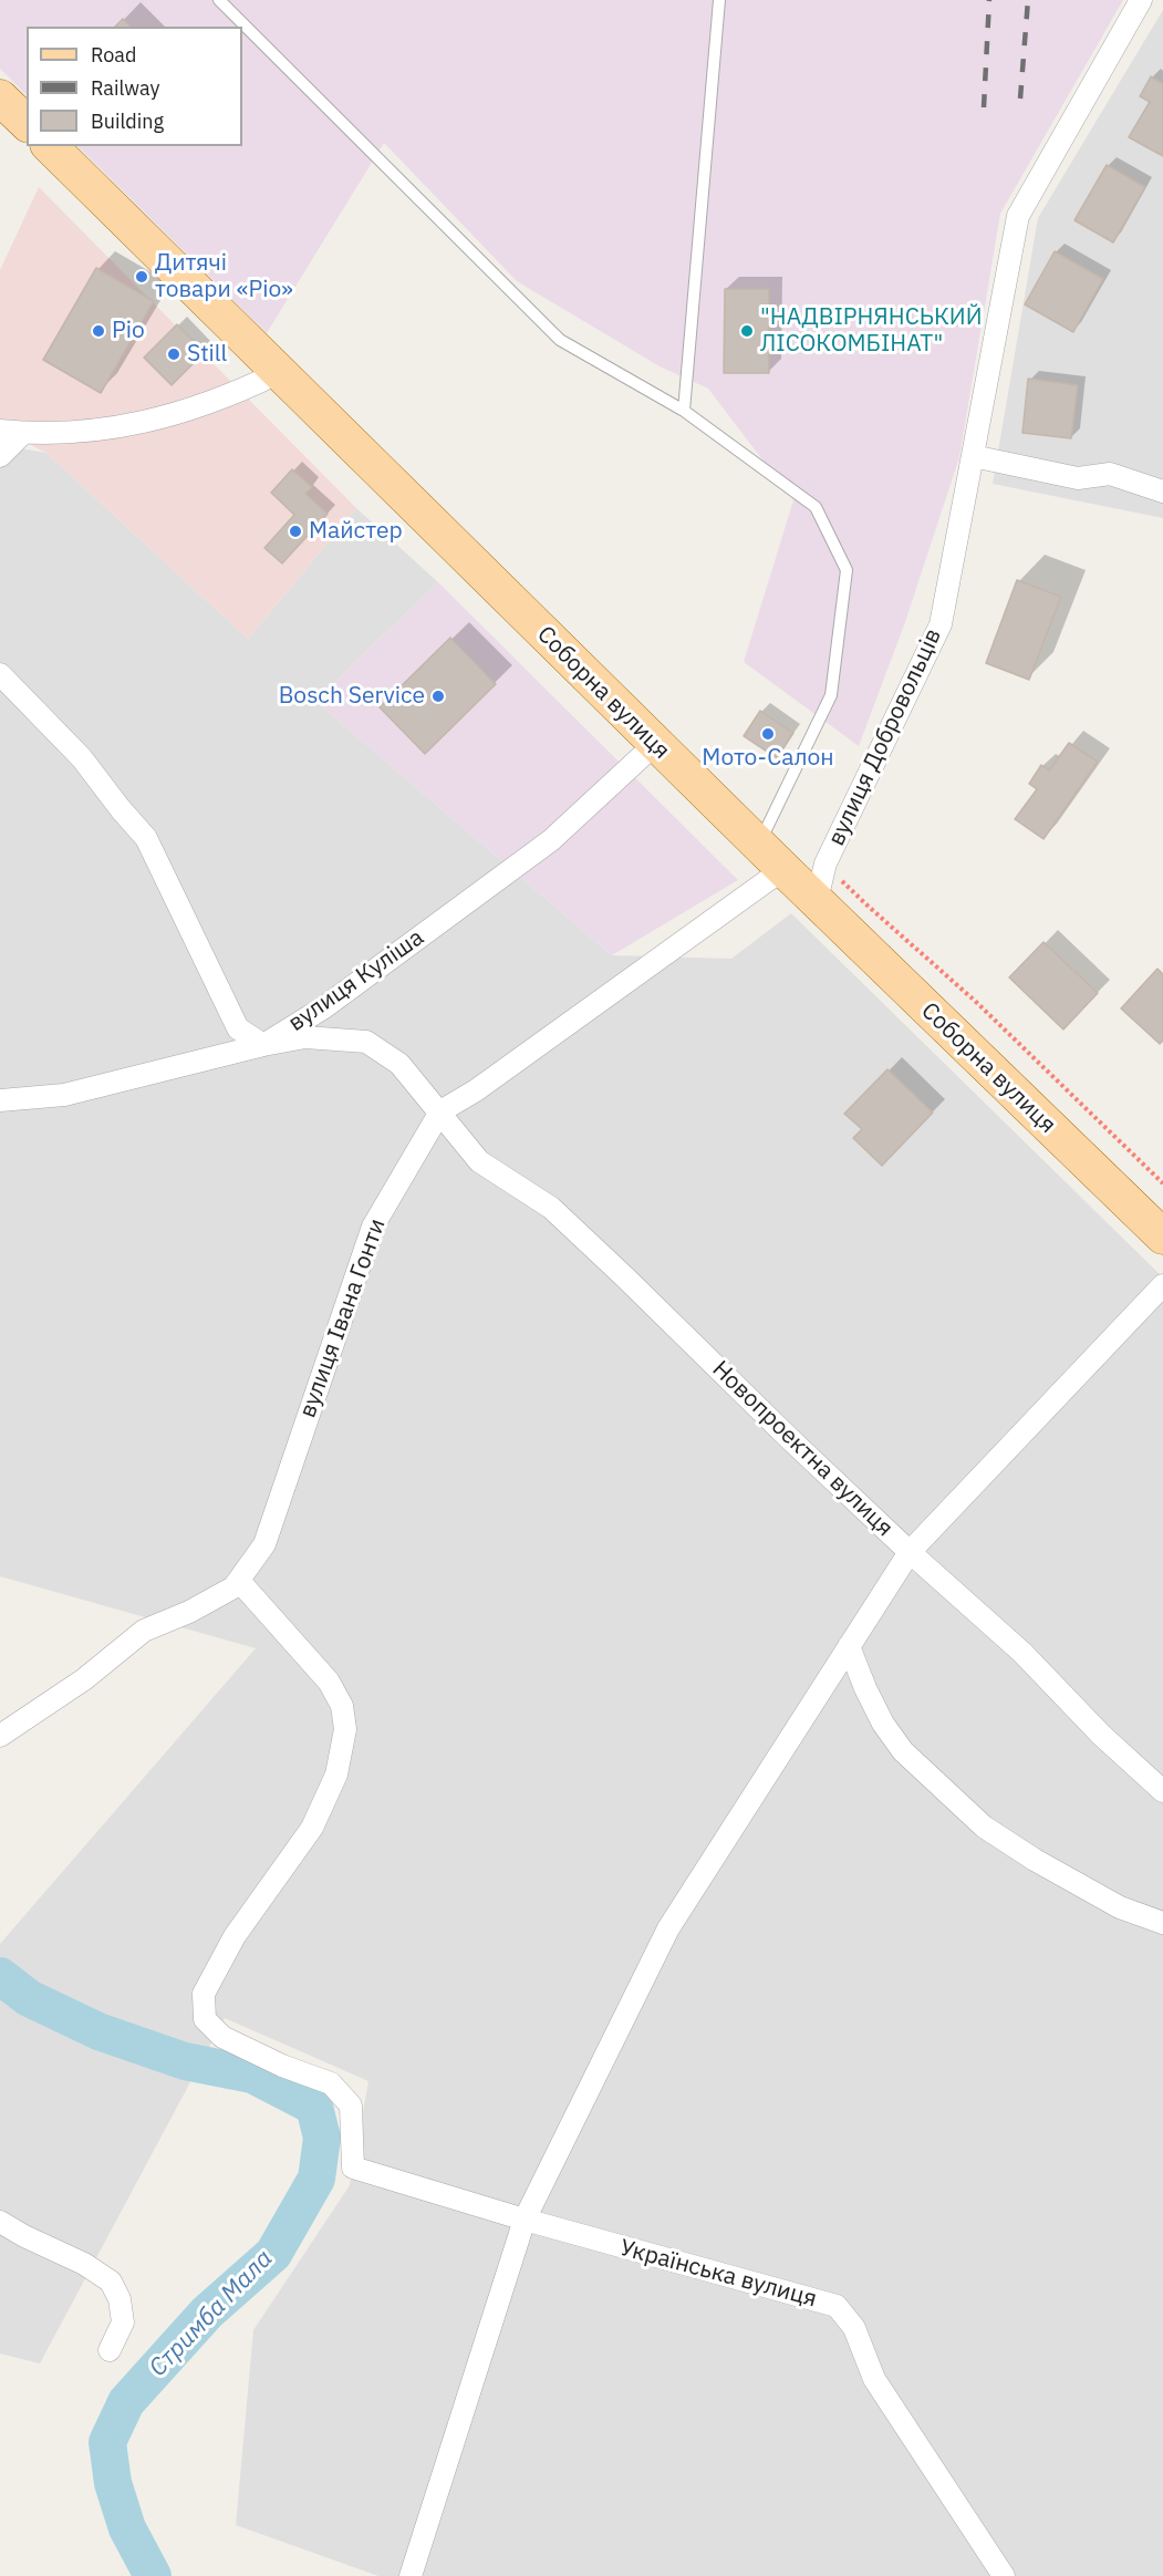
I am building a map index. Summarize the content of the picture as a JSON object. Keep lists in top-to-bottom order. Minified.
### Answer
{"streets":{"main road":["Соборна вулиця"],"street":["вулиця Добровольців","вулиця Куліша","вулиця Івана Гонти","Новопроектна вулиця","Українська вулиця"]},"crossings":[["Соборна вулиця","вулиця Добровольців"],["Соборна вулиця","вулиця Куліша"],["Соборна вулиця","вулиця Івана Гонти"],["вулиця Куліша","Новопроектна вулиця"],["вулиця Івана Гонти","Новопроектна вулиця"],["вулиця Івана Гонти","Українська вулиця"]],"water":["Стримба Мала"],"places":["Дитячі товари «Ріо»","Ріо","\"НАДВІРНЯНСЬКИЙ ЛІСОКОМБІНАТ\"","Still","Майстер","Bosch Service","Мото-Салон"],"legend":["Road","Railway","Building"]}
